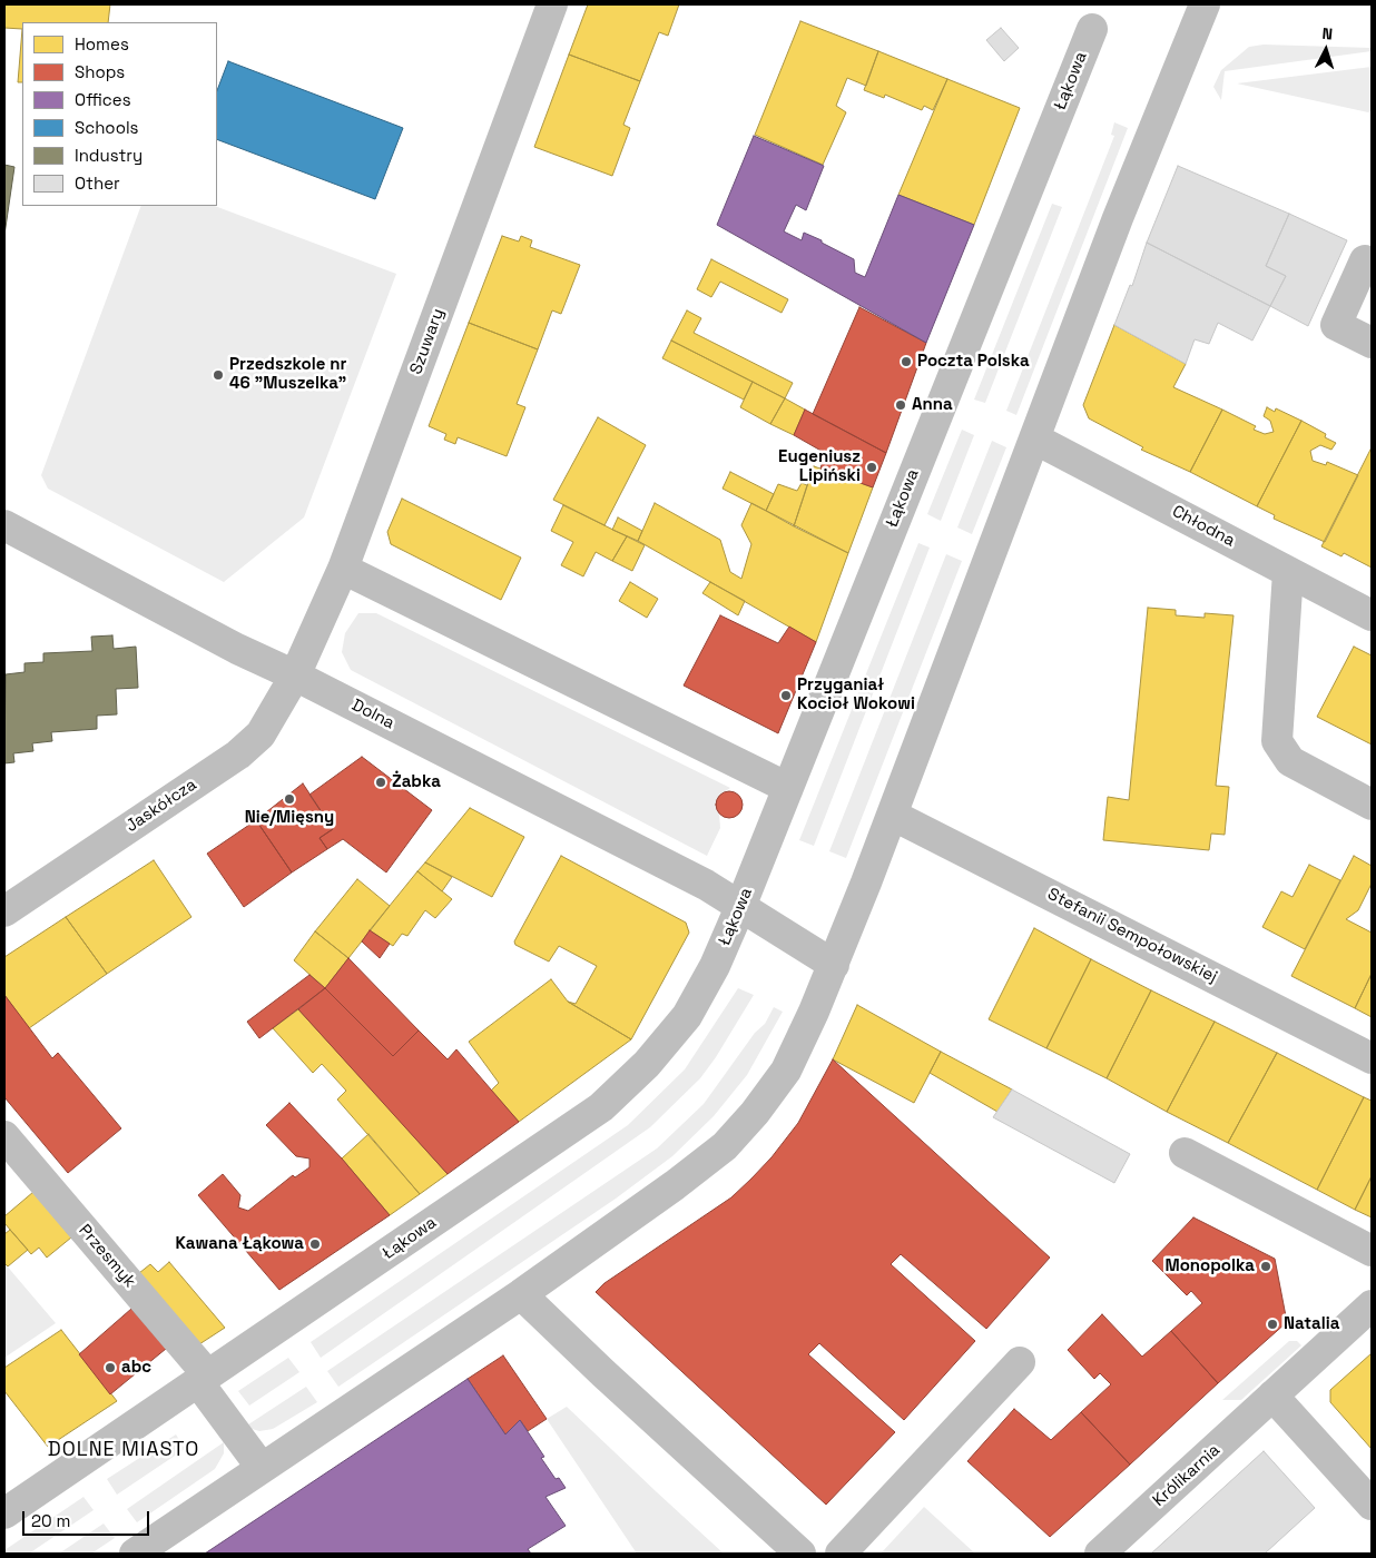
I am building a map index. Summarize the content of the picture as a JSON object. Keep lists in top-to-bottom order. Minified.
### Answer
{"streets":{"street":["Łąkowa","Szuwary","Chłodna","Dolna","Jaskółcza","Stefanii Sempołowskiej","Przesmyk","Królikarnia"]},"crossings":[["Łąkowa","Dolna"],["Łąkowa","Przesmyk"],["Szuwary","Dolna"],["Szuwary","Jaskółcza"],["Dolna","Jaskółcza"]],"districts":["DOLNE MIASTO"],"places":["Poczta Polska","Przedszkole nr 46 \"Muszelka\"","Anna","Eugeniusz Lipiński","Przyganiał Kocioł Wokowi","Żabka","Nie/Mięsny","Kawana Łąkowa","Monopolka","Natalia","abc"],"legend":["Homes","Shops","Offices","Schools","Industry","Other"],"scale_bar":"20 m","north":"top"}
